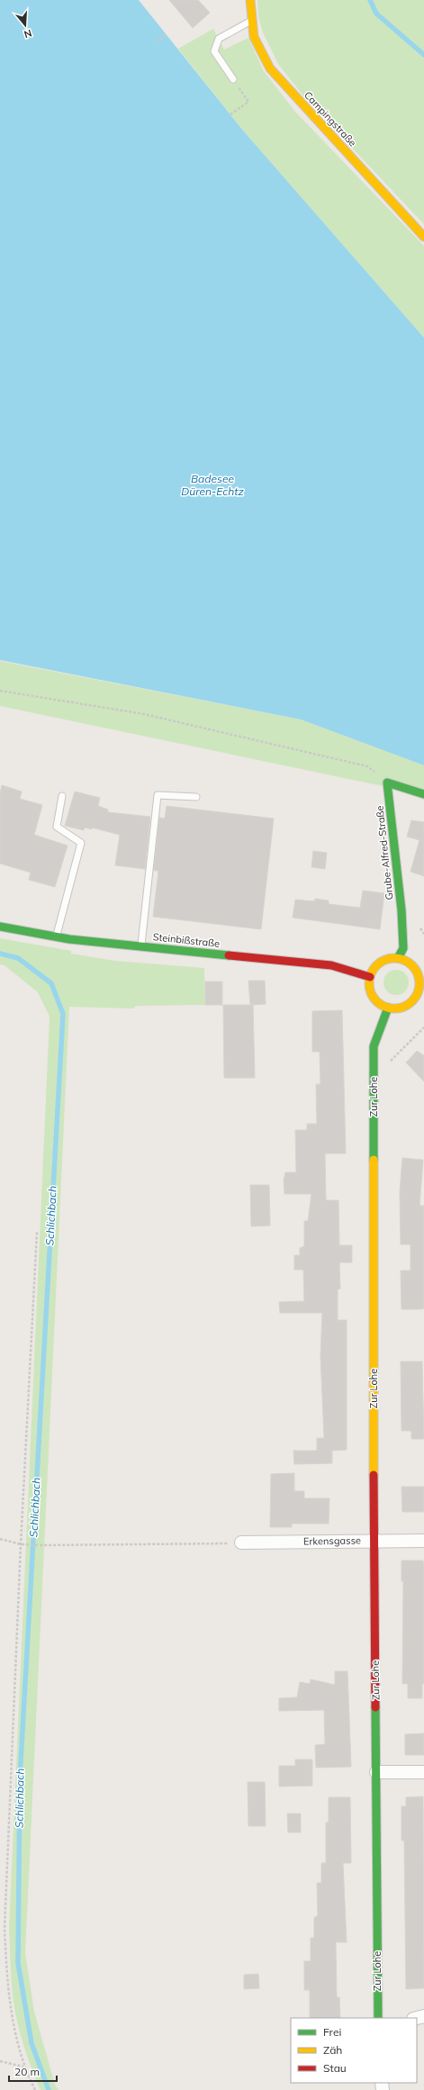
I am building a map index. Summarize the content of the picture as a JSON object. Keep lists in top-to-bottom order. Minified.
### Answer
{"streets":{"street":["Campingstraße","Grube-Alfred-Straße","Steinbißstraße","Zur Lohe","Erkensgasse"]},"crossings":[["Grube-Alfred-Straße","Steinbißstraße"],["Grube-Alfred-Straße","Zur Lohe"],["Steinbißstraße","Zur Lohe"],["Zur Lohe","Erkensgasse"]],"water":["Badesee Düren-Echtz","Schlichbach"],"legend":["Frei","Zäh","Stau"],"scale_bar":"20 m","north":"bottom"}
